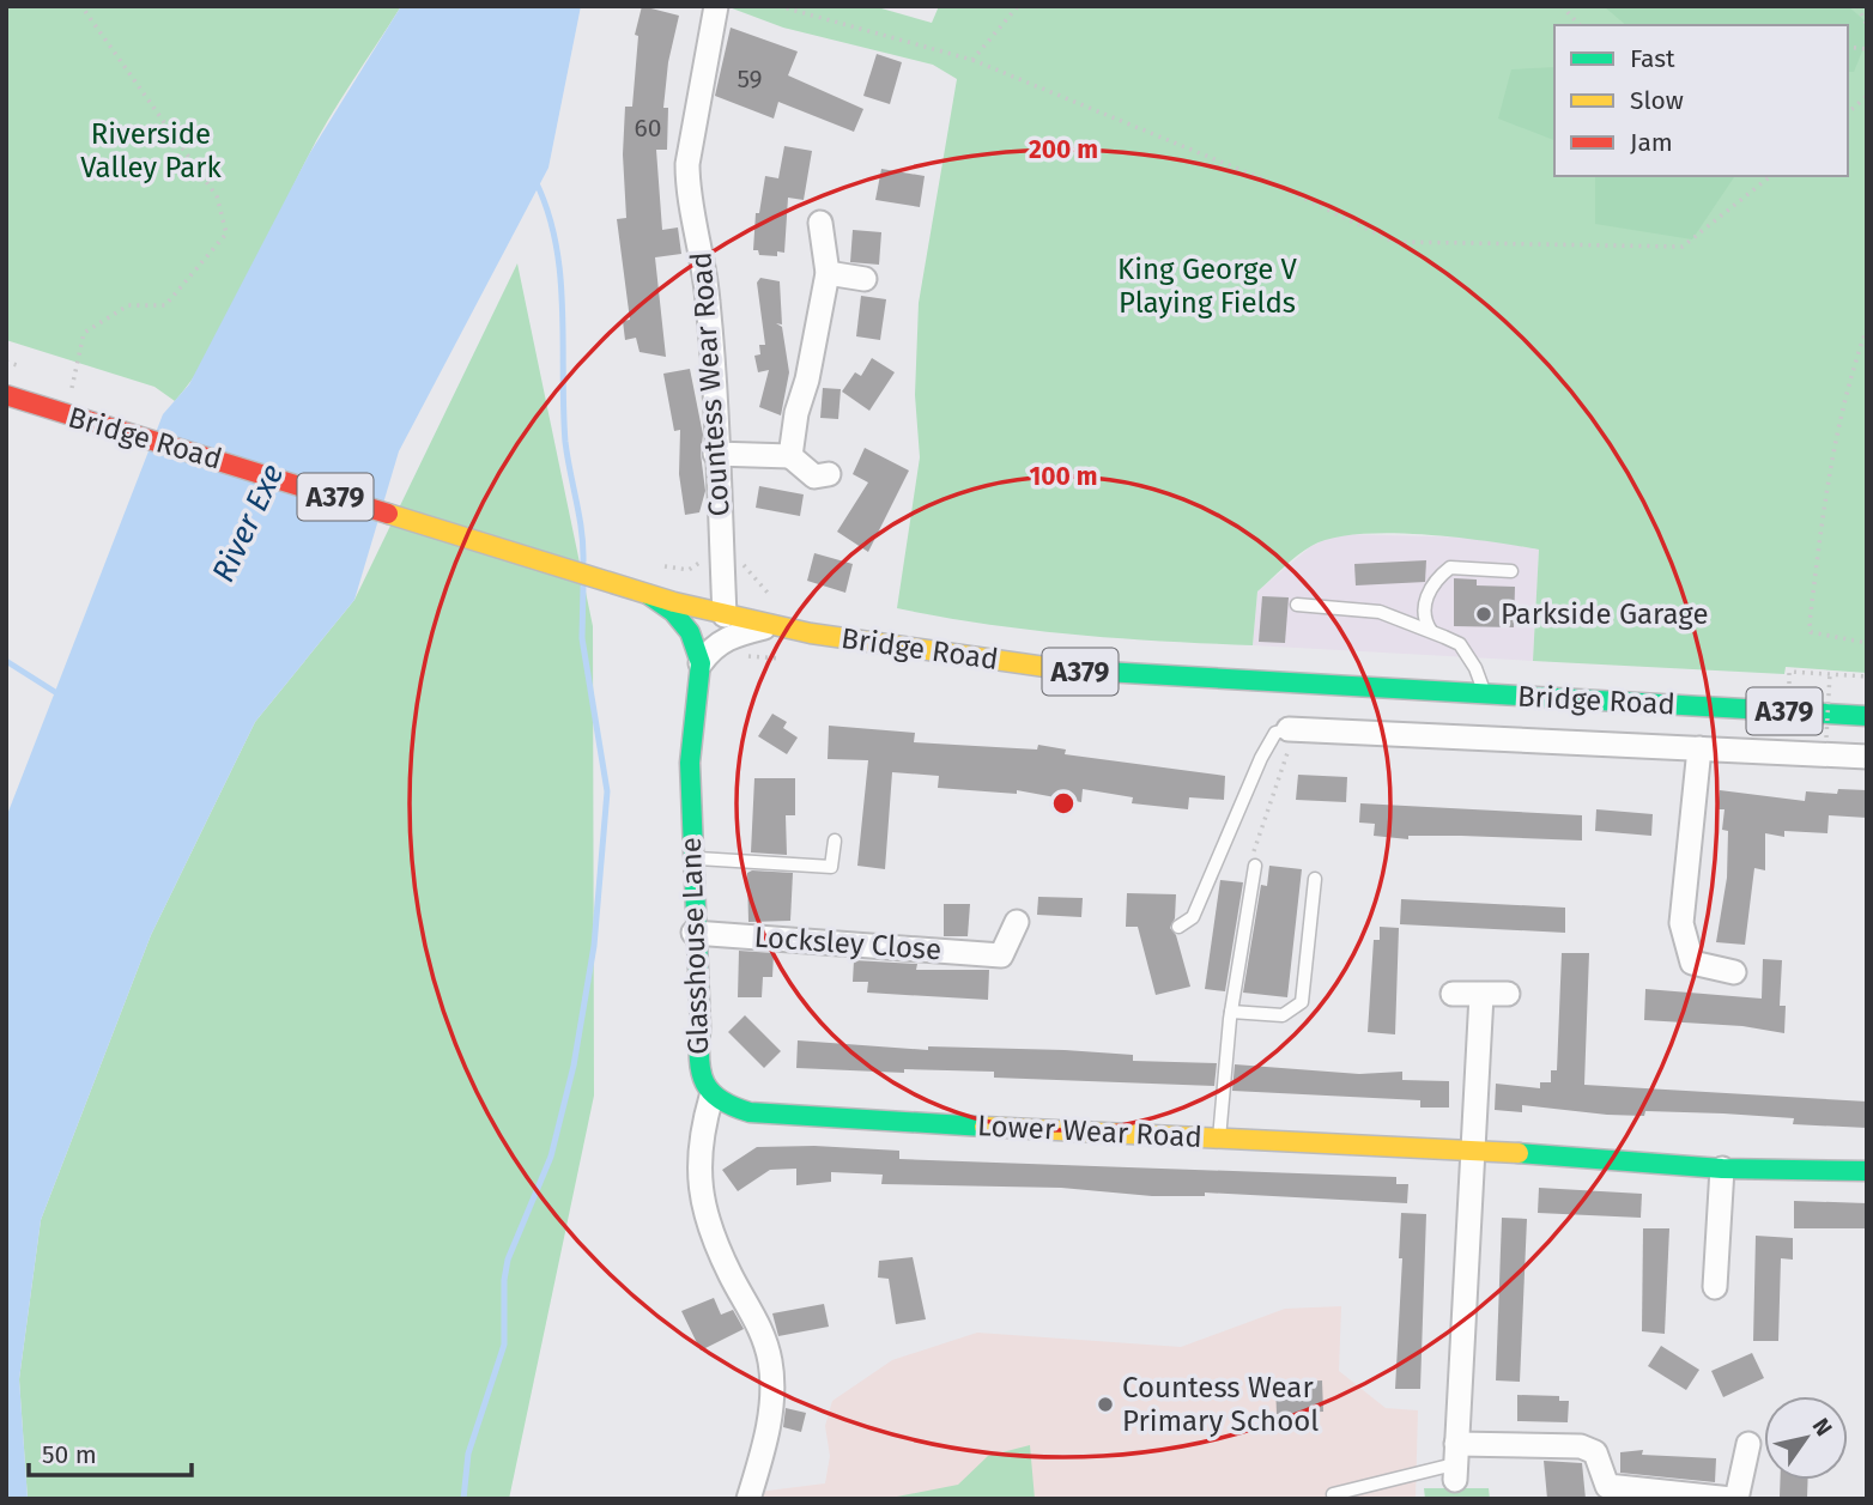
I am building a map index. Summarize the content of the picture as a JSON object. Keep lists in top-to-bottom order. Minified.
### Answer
{"streets":{"main road":["Bridge Road","A379","Glasshouse Lane","Lower Wear Road"],"street":["Countess Wear Road","Locksley Close"]},"crossings":[["Countess Wear Road","Bridge Road"],["Bridge Road","Glasshouse Lane"],["Locksley Close","Glasshouse Lane"],["Glasshouse Lane","Lower Wear Road"]],"water":["River Exe"],"parks":["Riverside Valley Park","King George V Playing Fields"],"places":["Parkside Garage","Countess Wear Primary School"],"house_numbers":["59","60"],"legend":["Fast","Slow","Jam"],"scale_bar":"50 m","north":"top right","rings":["200 m","100 m"]}
